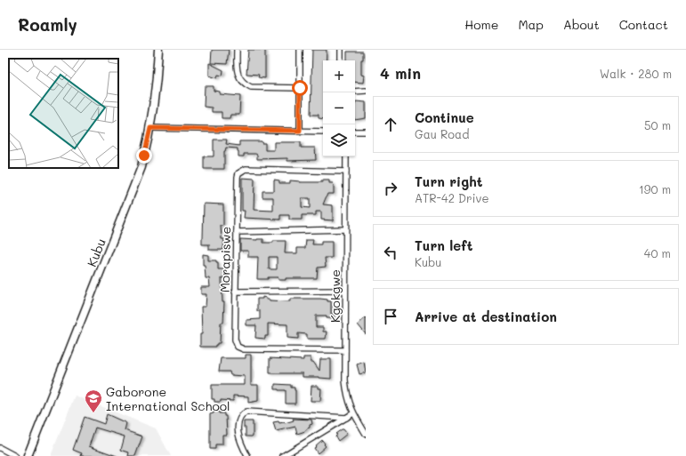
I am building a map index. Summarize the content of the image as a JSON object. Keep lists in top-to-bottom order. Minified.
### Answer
{"streets":{"main road":["Kubu"],"street":["Morapiswe","Kgokgwe"]},"crossings":[["Morapiswe","Kgokgwe"]],"places":{"school or university":["Gaborone International School"]},"page":{"header":"Roamly","nav":["Home","Map","About","Contact"],"heading":["4 min","Walk · 280 m"],"map_buttons":["+","−"],"list":[["Continue","Gau Road","50 m"],["Turn right","ATR-42 Drive","190 m"],["Turn left","Kubu","40 m"],"Arrive at destination"]}}
